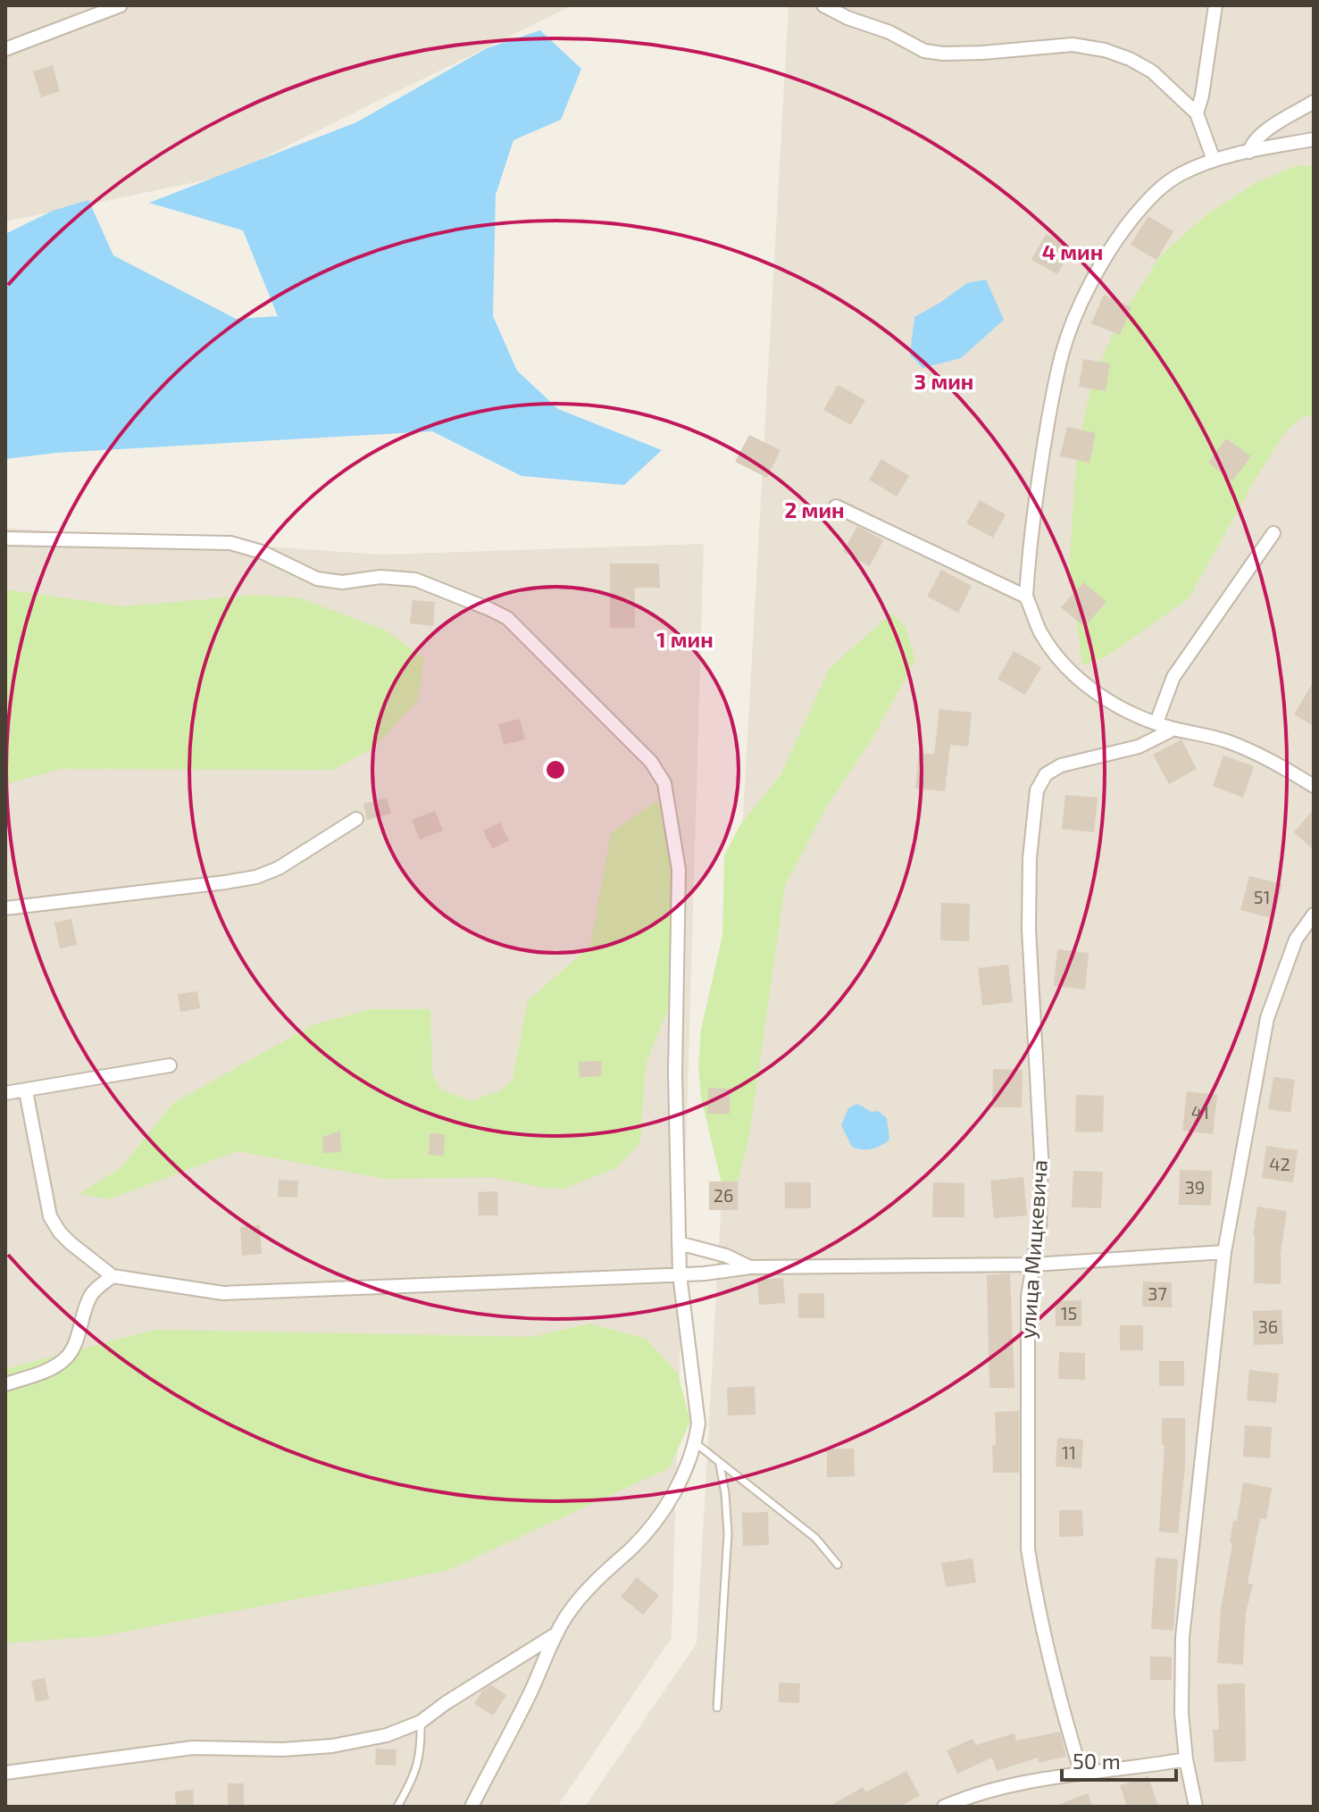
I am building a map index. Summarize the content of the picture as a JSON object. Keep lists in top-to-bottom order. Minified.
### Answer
{"streets":{"street":["улица Мицкевича"]},"house_numbers":["51","41","42","39","26","37","15","36","11"],"scale_bar":"50 m","rings":["4 мин","3 мин","2 мин","1 мин"]}
